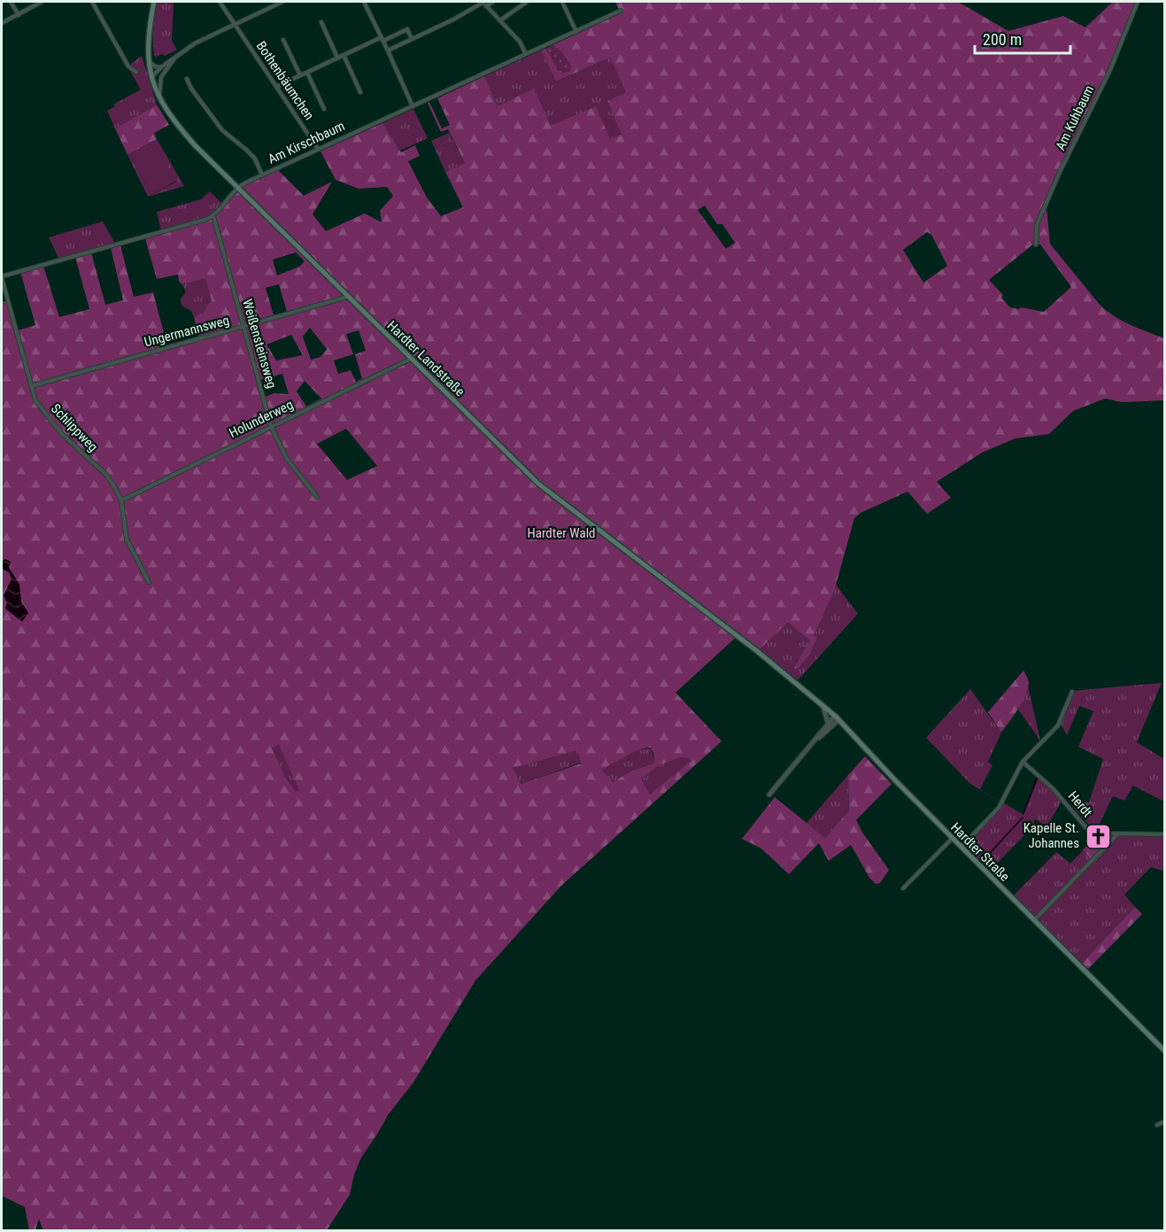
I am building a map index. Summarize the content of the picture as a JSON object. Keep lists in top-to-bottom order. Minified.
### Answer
{"streets":{"main road":["Hardter Landstraße","Hardter Straße"],"street":["Bothenbäumchen","Am Kuhbaum","Am Kirschbaum","Ungermannsweg","Weißensteinsweg","Holunderweg","Schlippweg","Herdt"]},"crossings":[["Bothenbäumchen","Am Kirschbaum"],["Am Kirschbaum","Weißensteinsweg"],["Am Kirschbaum","Hardter Landstraße"],["Ungermannsweg","Weißensteinsweg"],["Ungermannsweg","Hardter Landstraße"],["Ungermannsweg","Schlippweg"],["Weißensteinsweg","Holunderweg"],["Hardter Landstraße","Holunderweg"],["Hardter Landstraße","Hardter Straße"],["Holunderweg","Schlippweg"]],"parks":["Hardter Wald"],"places":{"church":["Kapelle St. Johannes"]},"scale_bar":"200 m"}
